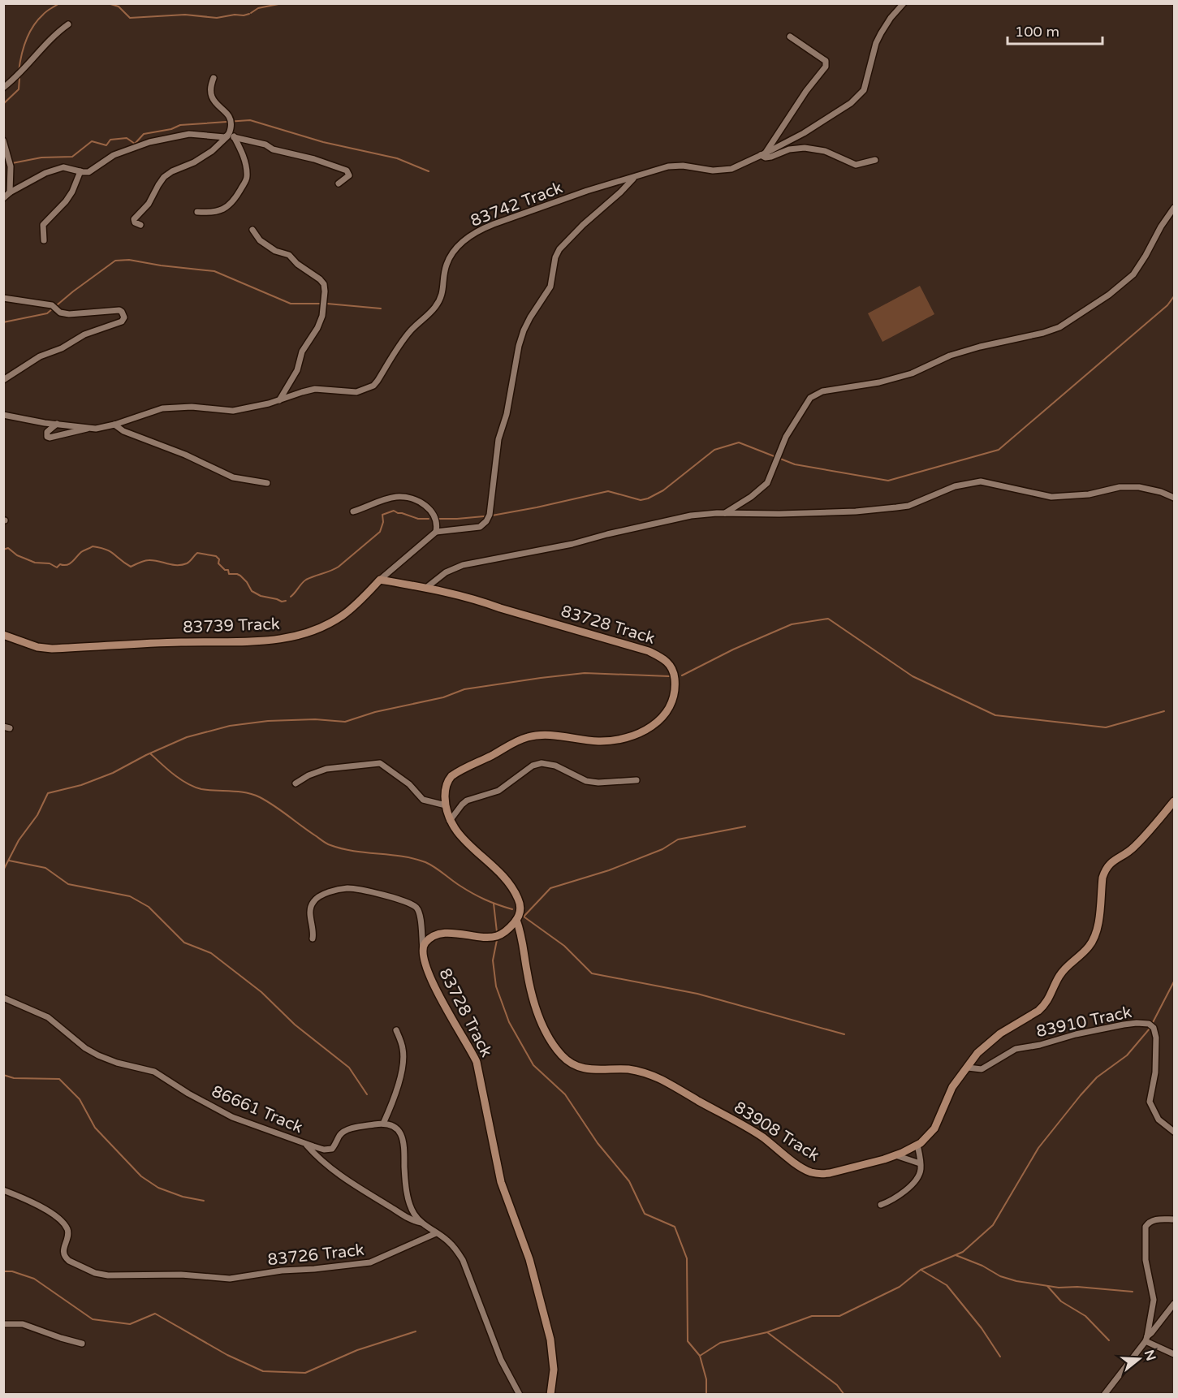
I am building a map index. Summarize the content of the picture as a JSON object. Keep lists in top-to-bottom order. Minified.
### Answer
{"streets":{"street":["83742 Track","83728 Track","83739 Track","83910 Track","86661 Track","83908 Track","83726 Track"]},"crossings":[["83728 Track","83739 Track"],["83728 Track","83908 Track"],["83910 Track","83908 Track"]],"scale_bar":"100 m","north":"right"}
